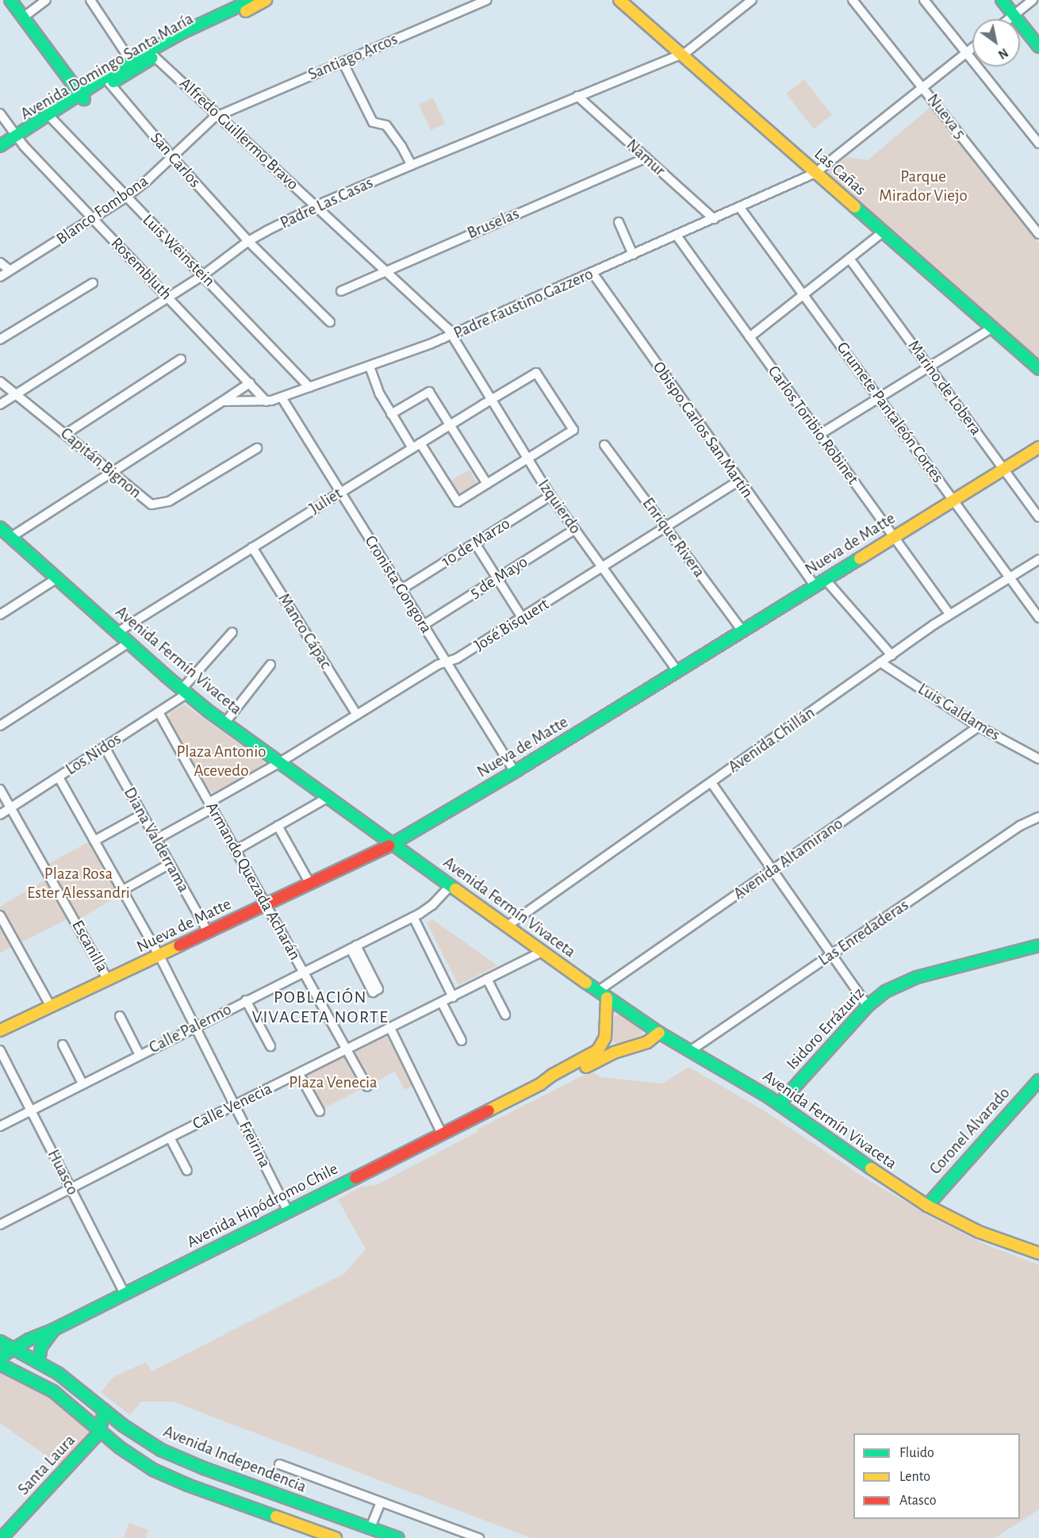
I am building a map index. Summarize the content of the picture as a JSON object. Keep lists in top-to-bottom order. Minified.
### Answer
{"streets":{"street":["Santiago Arcos","Avenida Domingo Santa María","Nueva 5","Alfredo Guillermo Bravo","Namur","San Carlos","Las Cañas","Padre Las Casas","Blanco Fombona","Bruselas","Luis Weinstein","Rosembluth","Padre Faustino Gazzero","Marino de Lobera","Grumete Pantaleón Cortes","Carlos Toribio Robinet","Obispo Carlos San Martín","Capitán Bignon","Juliet","Izquierdo","Enrique Rivera","10 de Marzo","Nueva de Matte","5 de Mayo","Cronista Gongora","José Bisquert","Manco Cápac","Avenida Fermín Vivaceta","Luis Galdames","Avenida Chillán","Los Nidos","Diana Valderrama","Avenida Altamirano","Armando Quezada Acharán","Las Enredaderas","Escanilla","Calle Palermo","Isidoro Errázuriz","Calle Venecia","Coronel Alvarado","Freirina","Huasco","Avenida Hipódromo Chile","Avenida Independencia","Santa Laura"]},"crossings":[["Santiago Arcos","Alfredo Guillermo Bravo"],["Santiago Arcos","Blanco Fombona"],["Avenida Domingo Santa María","Alfredo Guillermo Bravo"],["Avenida Domingo Santa María","San Carlos"],["Avenida Domingo Santa María","Luis Weinstein"],["Avenida Domingo Santa María","Rosembluth"],["Nueva 5","Padre Faustino Gazzero"],["Alfredo Guillermo Bravo","Padre Las Casas"],["Alfredo Guillermo Bravo","Blanco Fombona"],["Alfredo Guillermo Bravo","Bruselas"],["Alfredo Guillermo Bravo","Padre Faustino Gazzero"],["Alfredo Guillermo Bravo","Izquierdo"],["Namur","Padre Las Casas"],["Namur","Bruselas"],["Namur","Padre Faustino Gazzero"],["San Carlos","Padre Las Casas"],["San Carlos","Blanco Fombona"],["Las Cañas","Padre Las Casas"],["Las Cañas","Padre Faustino Gazzero"],["Padre Las Casas","Luis Weinstein"],["Padre Las Casas","Rosembluth"],["Padre Las Casas","Capitán Bignon"],["Blanco Fombona","Luis Weinstein"],["Blanco Fombona","Rosembluth"],["Luis Weinstein","Padre Faustino Gazzero"],["Rosembluth","Padre Faustino Gazzero"],["Padre Faustino Gazzero","Grumete Pantaleón Cortes"],["Padre Faustino Gazzero","Carlos Toribio Robinet"],["Padre Faustino Gazzero","Obispo Carlos San Martín"],["Padre Faustino Gazzero","Izquierdo"],["Padre Faustino Gazzero","Cronista Gongora"],["Marino de Lobera","Nueva de Matte"],["Grumete Pantaleón Cortes","Nueva de Matte"],["Grumete Pantaleón Cortes","Avenida Chillán"],["Carlos Toribio Robinet","Nueva de Matte"],["Carlos Toribio Robinet","Avenida Chillán"],["Obispo Carlos San Martín","Nueva de Matte"],["Obispo Carlos San Martín","José Bisquert"],["Juliet","Izquierdo"],["Juliet","Cronista Gongora"],["Juliet","Manco Cápac"],["Juliet","Avenida Fermín Vivaceta"],["Izquierdo","10 de Marzo"],["Izquierdo","Nueva de Matte"],["Izquierdo","5 de Mayo"],["Izquierdo","José Bisquert"],["Enrique Rivera","Nueva de Matte"],["Enrique Rivera","José Bisquert"],["10 de Marzo","Cronista Gongora"],["Nueva de Matte","Cronista Gongora"],["Nueva de Matte","Avenida Fermín Vivaceta"],["Nueva de Matte","Diana Valderrama"],["Nueva de Matte","Armando Quezada Acharán"],["Nueva de Matte","Escanilla"],["Nueva de Matte","Freirina"],["5 de Mayo","Cronista Gongora"],["Cronista Gongora","José Bisquert"],["José Bisquert","Manco Cápac"],["José Bisquert","Avenida Fermín Vivaceta"],["José Bisquert","Diana Valderrama"],["José Bisquert","Armando Quezada Acharán"],["Avenida Fermín Vivaceta","Avenida Chillán"],["Avenida Fermín Vivaceta","Los Nidos"],["Avenida Fermín Vivaceta","Avenida Altamirano"],["Avenida Fermín Vivaceta","Las Enredaderas"],["Avenida Fermín Vivaceta","Calle Palermo"],["Avenida Fermín Vivaceta","Isidoro Errázuriz"],["Avenida Fermín Vivaceta","Calle Venecia"],["Avenida Fermín Vivaceta","Coronel Alvarado"],["Avenida Fermín Vivaceta","Avenida Hipódromo Chile"],["Luis Galdames","Avenida Chillán"],["Luis Galdames","Avenida Altamirano"],["Los Nidos","Diana Valderrama"],["Los Nidos","Armando Quezada Acharán"],["Los Nidos","Escanilla"],["Los Nidos","Freirina"],["Armando Quezada Acharán","Calle Palermo"],["Armando Quezada Acharán","Calle Venecia"],["Calle Palermo","Freirina"],["Calle Palermo","Huasco"],["Calle Venecia","Freirina"],["Calle Venecia","Huasco"],["Freirina","Avenida Hipódromo Chile"],["Huasco","Avenida Hipódromo Chile"],["Avenida Hipódromo Chile","Avenida Independencia"],["Avenida Independencia","Santa Laura"]],"districts":["POBLACIÓN VIVACETA NORTE"],"parks":["Parque Mirador Viejo","Plaza Antonio Acevedo","Plaza Rosa Ester Alessandri","Plaza Venecia"],"legend":["Fluido","Lento","Atasco"],"north":"bottom right"}
